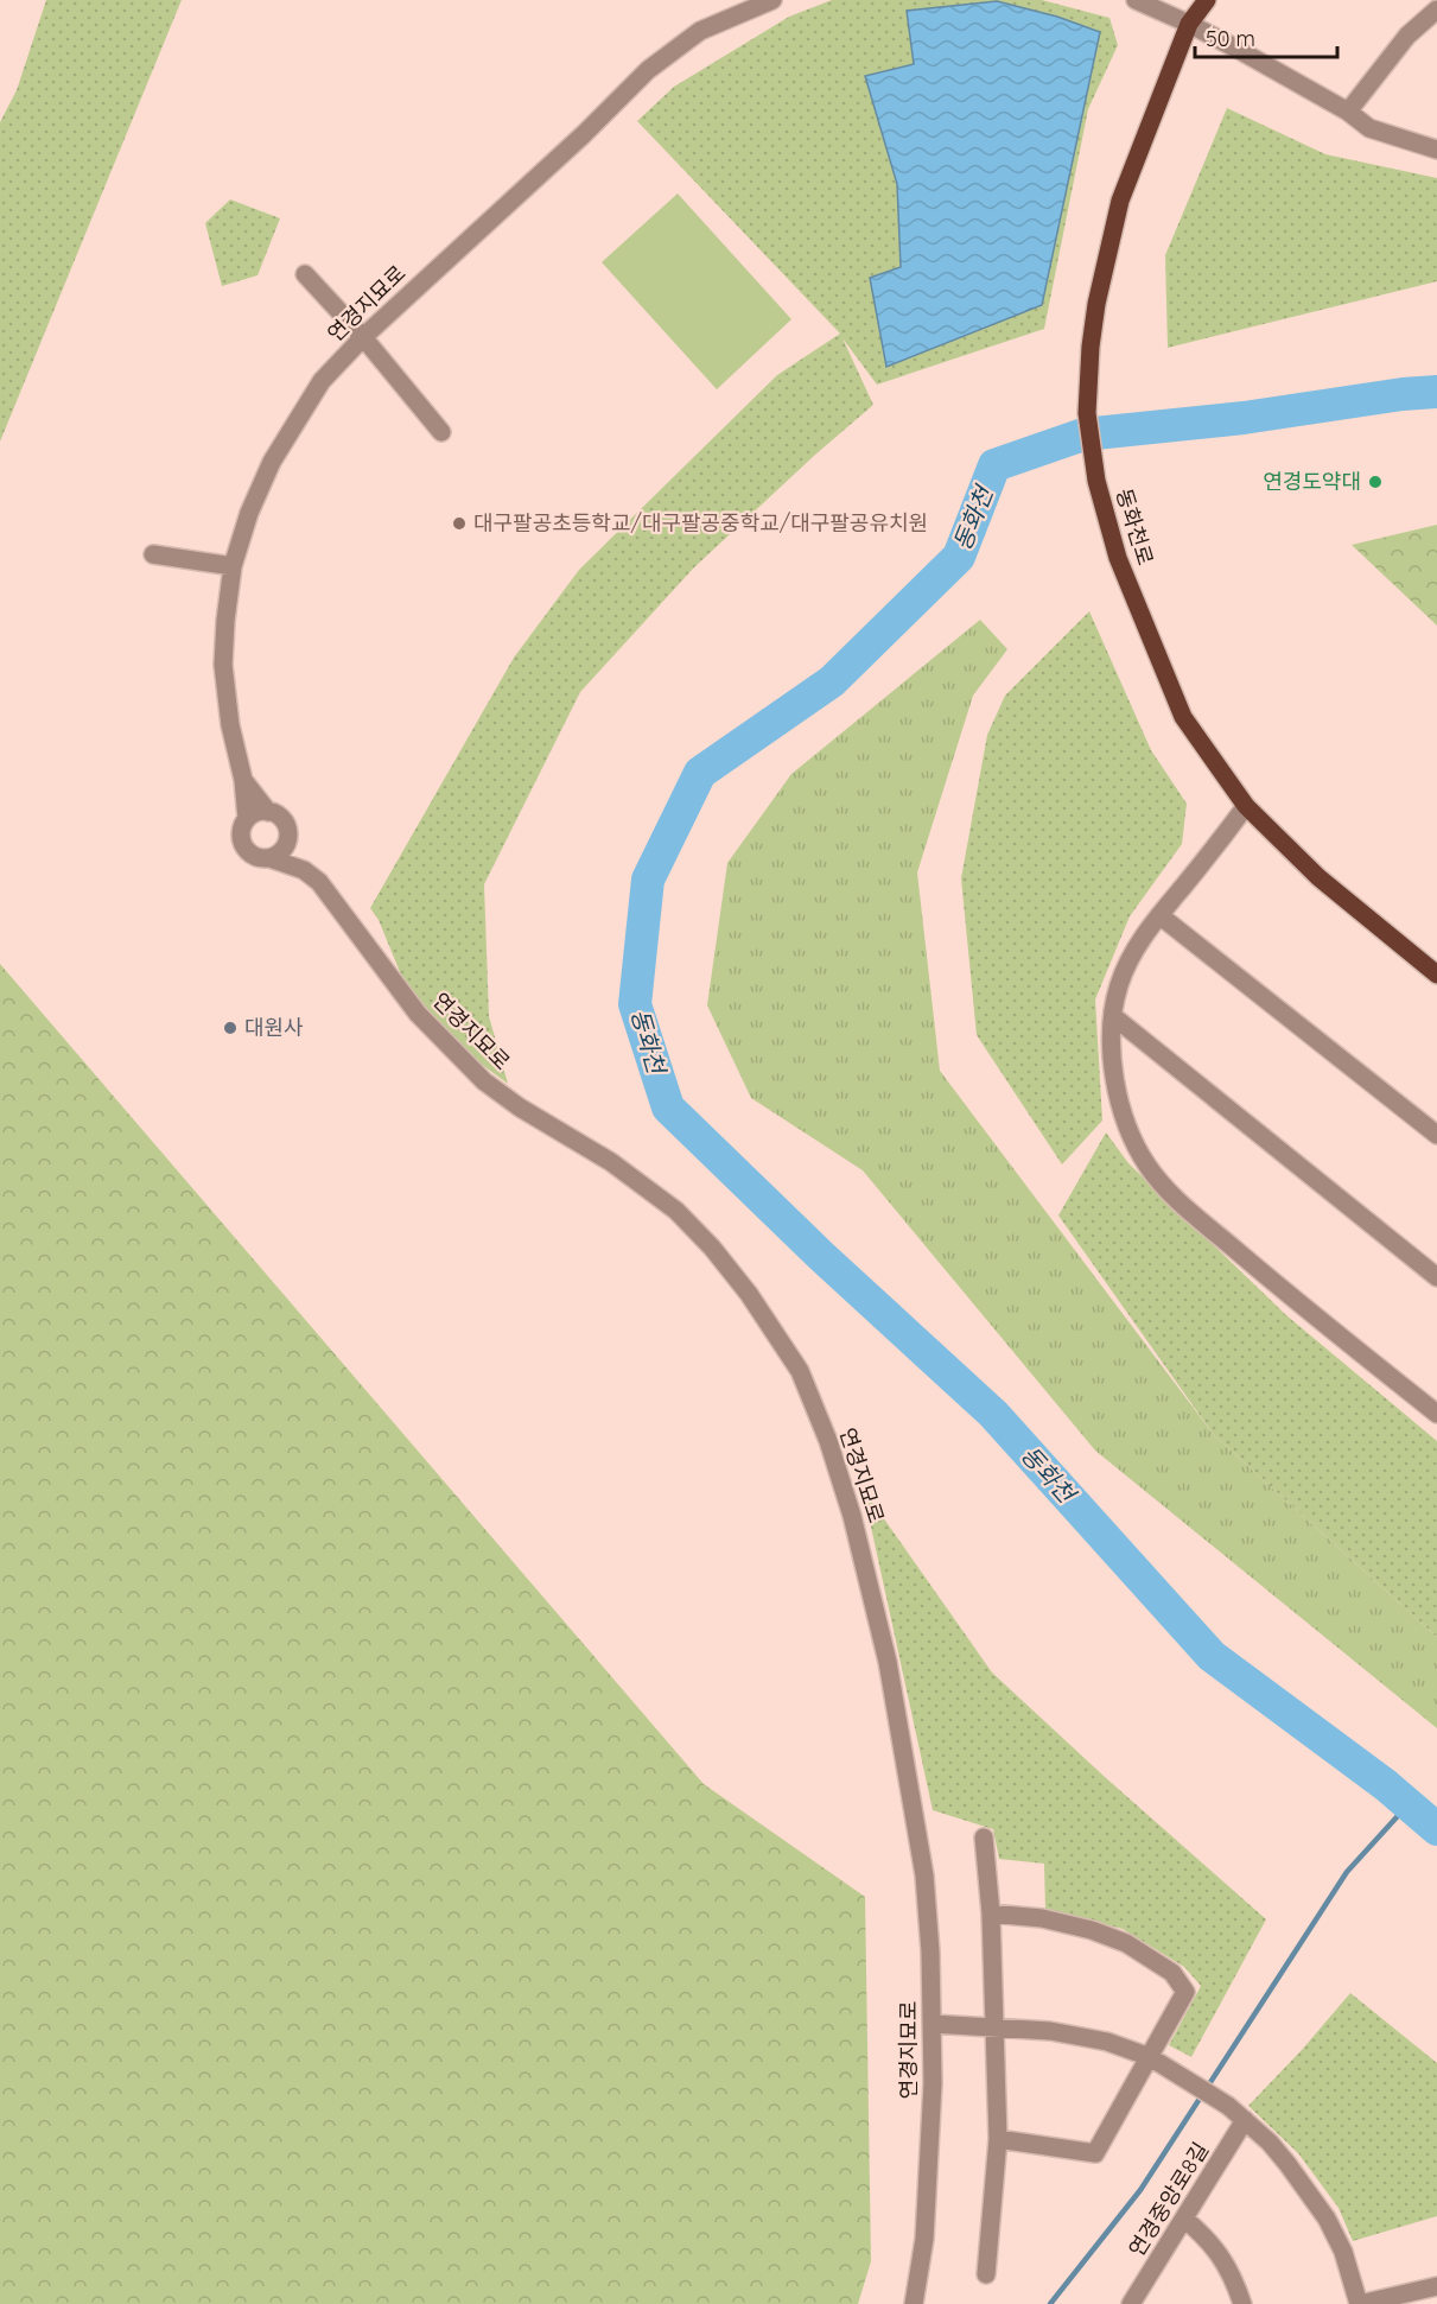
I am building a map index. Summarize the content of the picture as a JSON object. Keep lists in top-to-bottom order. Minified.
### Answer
{"streets":{"main road":["동화천로"],"street":["연경지묘로","연경중앙로8길"]},"water":["동화천"],"places":["연경도약대","대구팔공초등학교/대구팔공중학교/대구팔공유치원","대원사"],"scale_bar":"50 m"}
